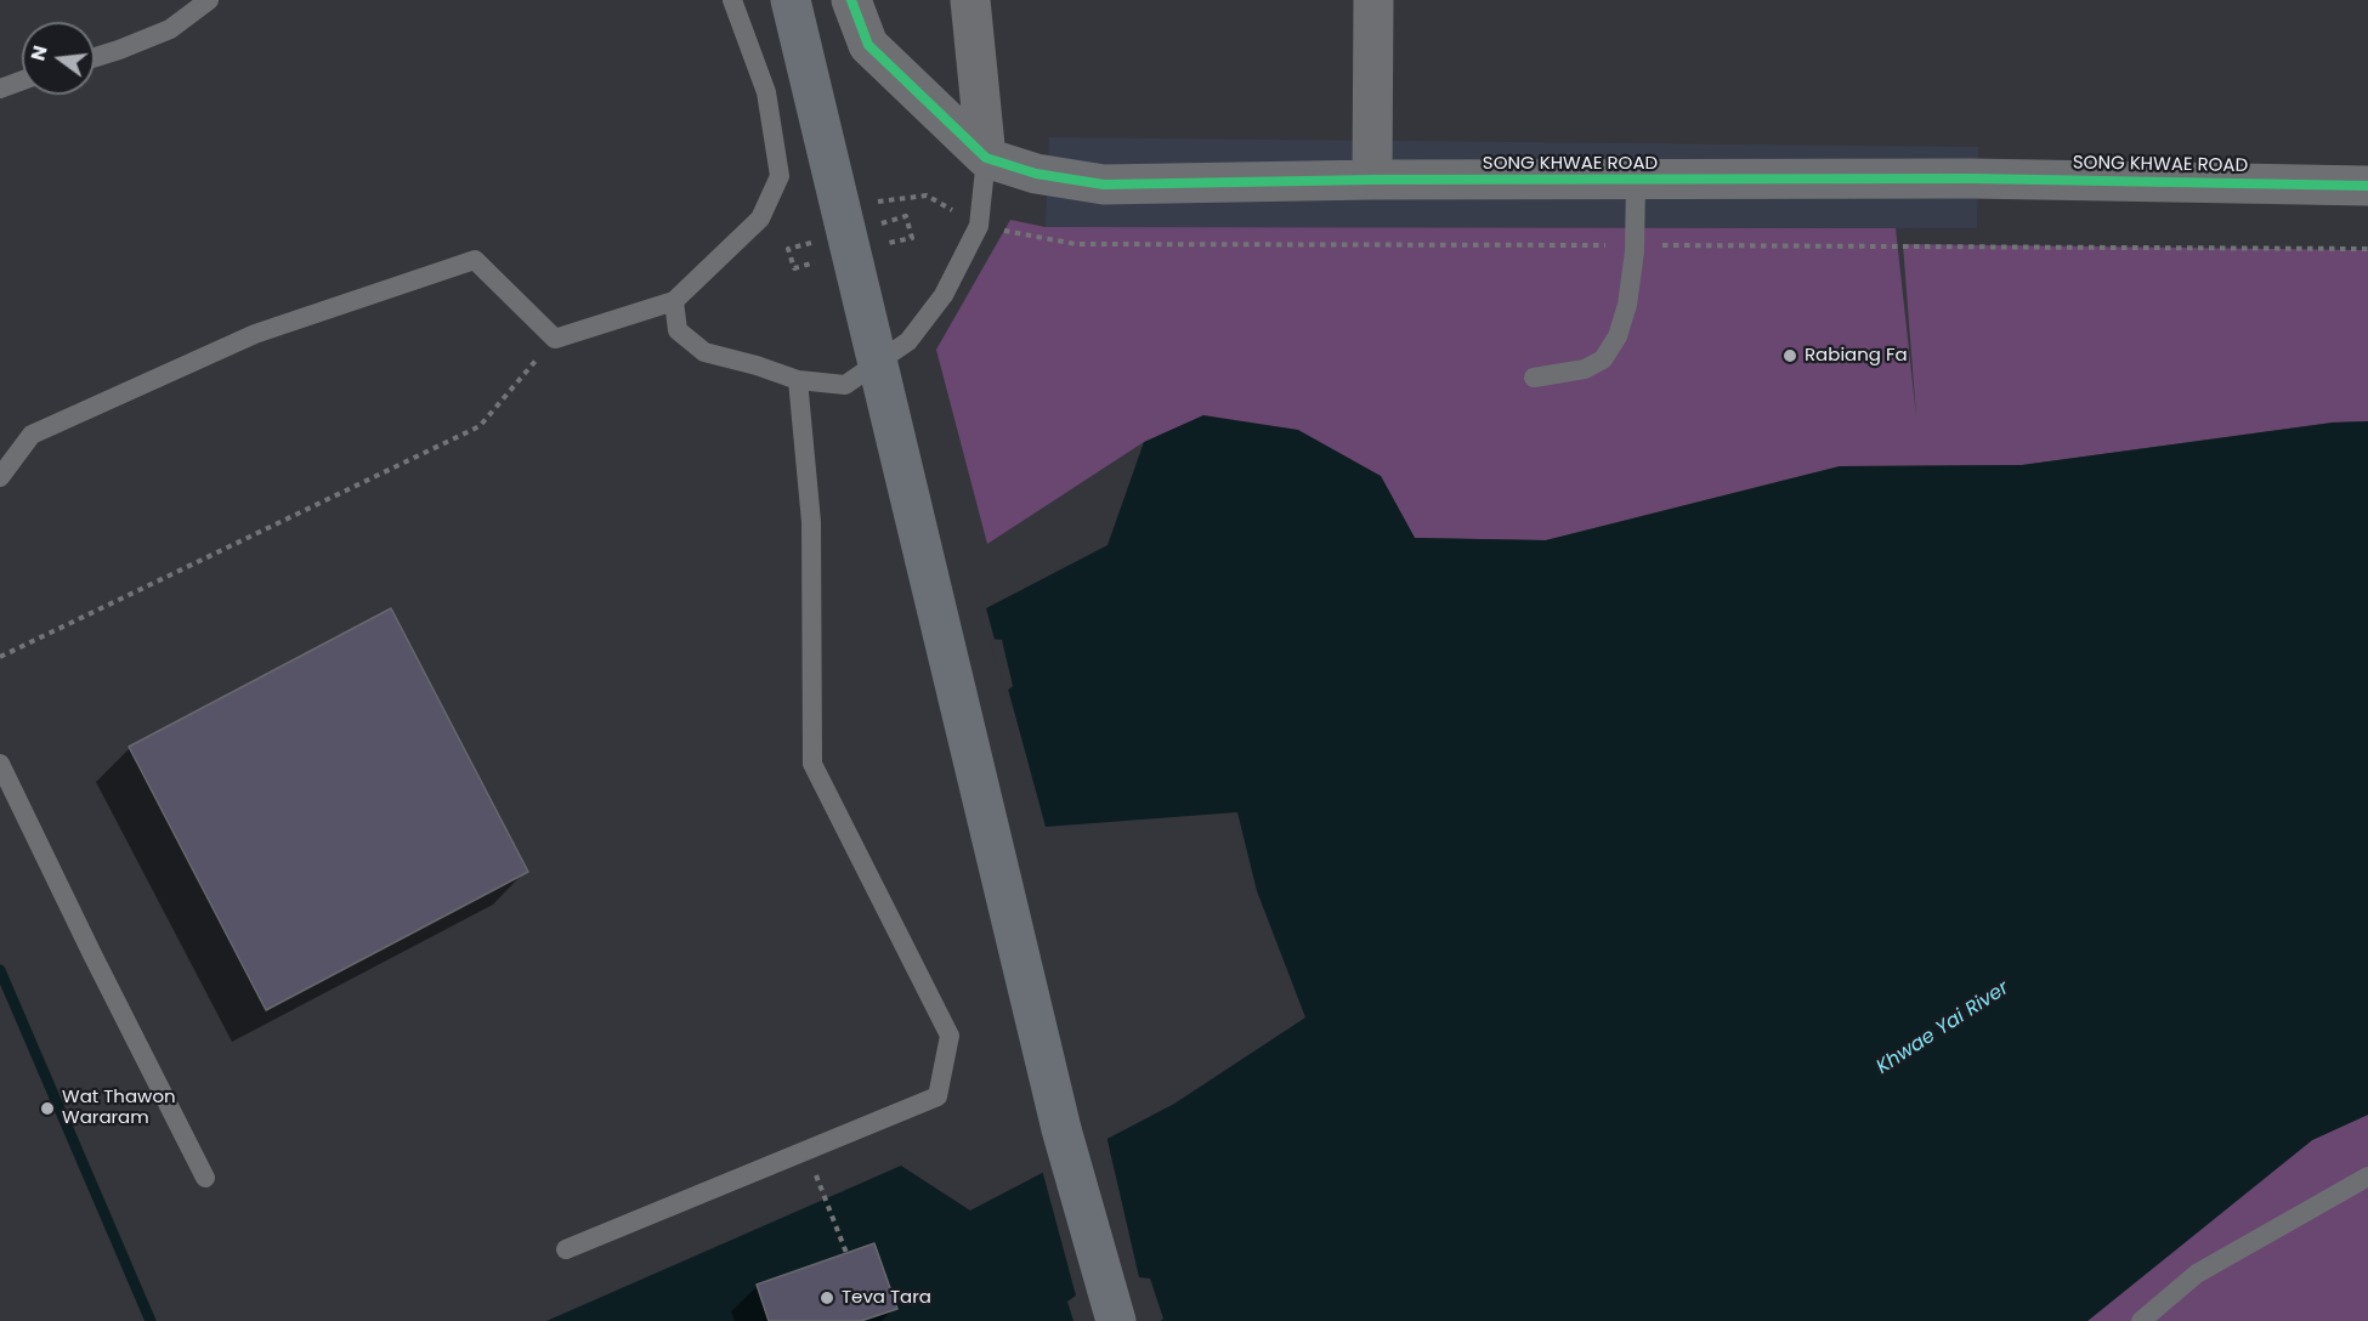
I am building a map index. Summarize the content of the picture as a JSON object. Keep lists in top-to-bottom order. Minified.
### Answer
{"streets":{"street":["SONG KHWAE ROAD"]},"water":["Khwae Yai River"],"places":["Rabiang Fa","Wat Thawon Wararam","Teva Tara"],"north":"left"}
